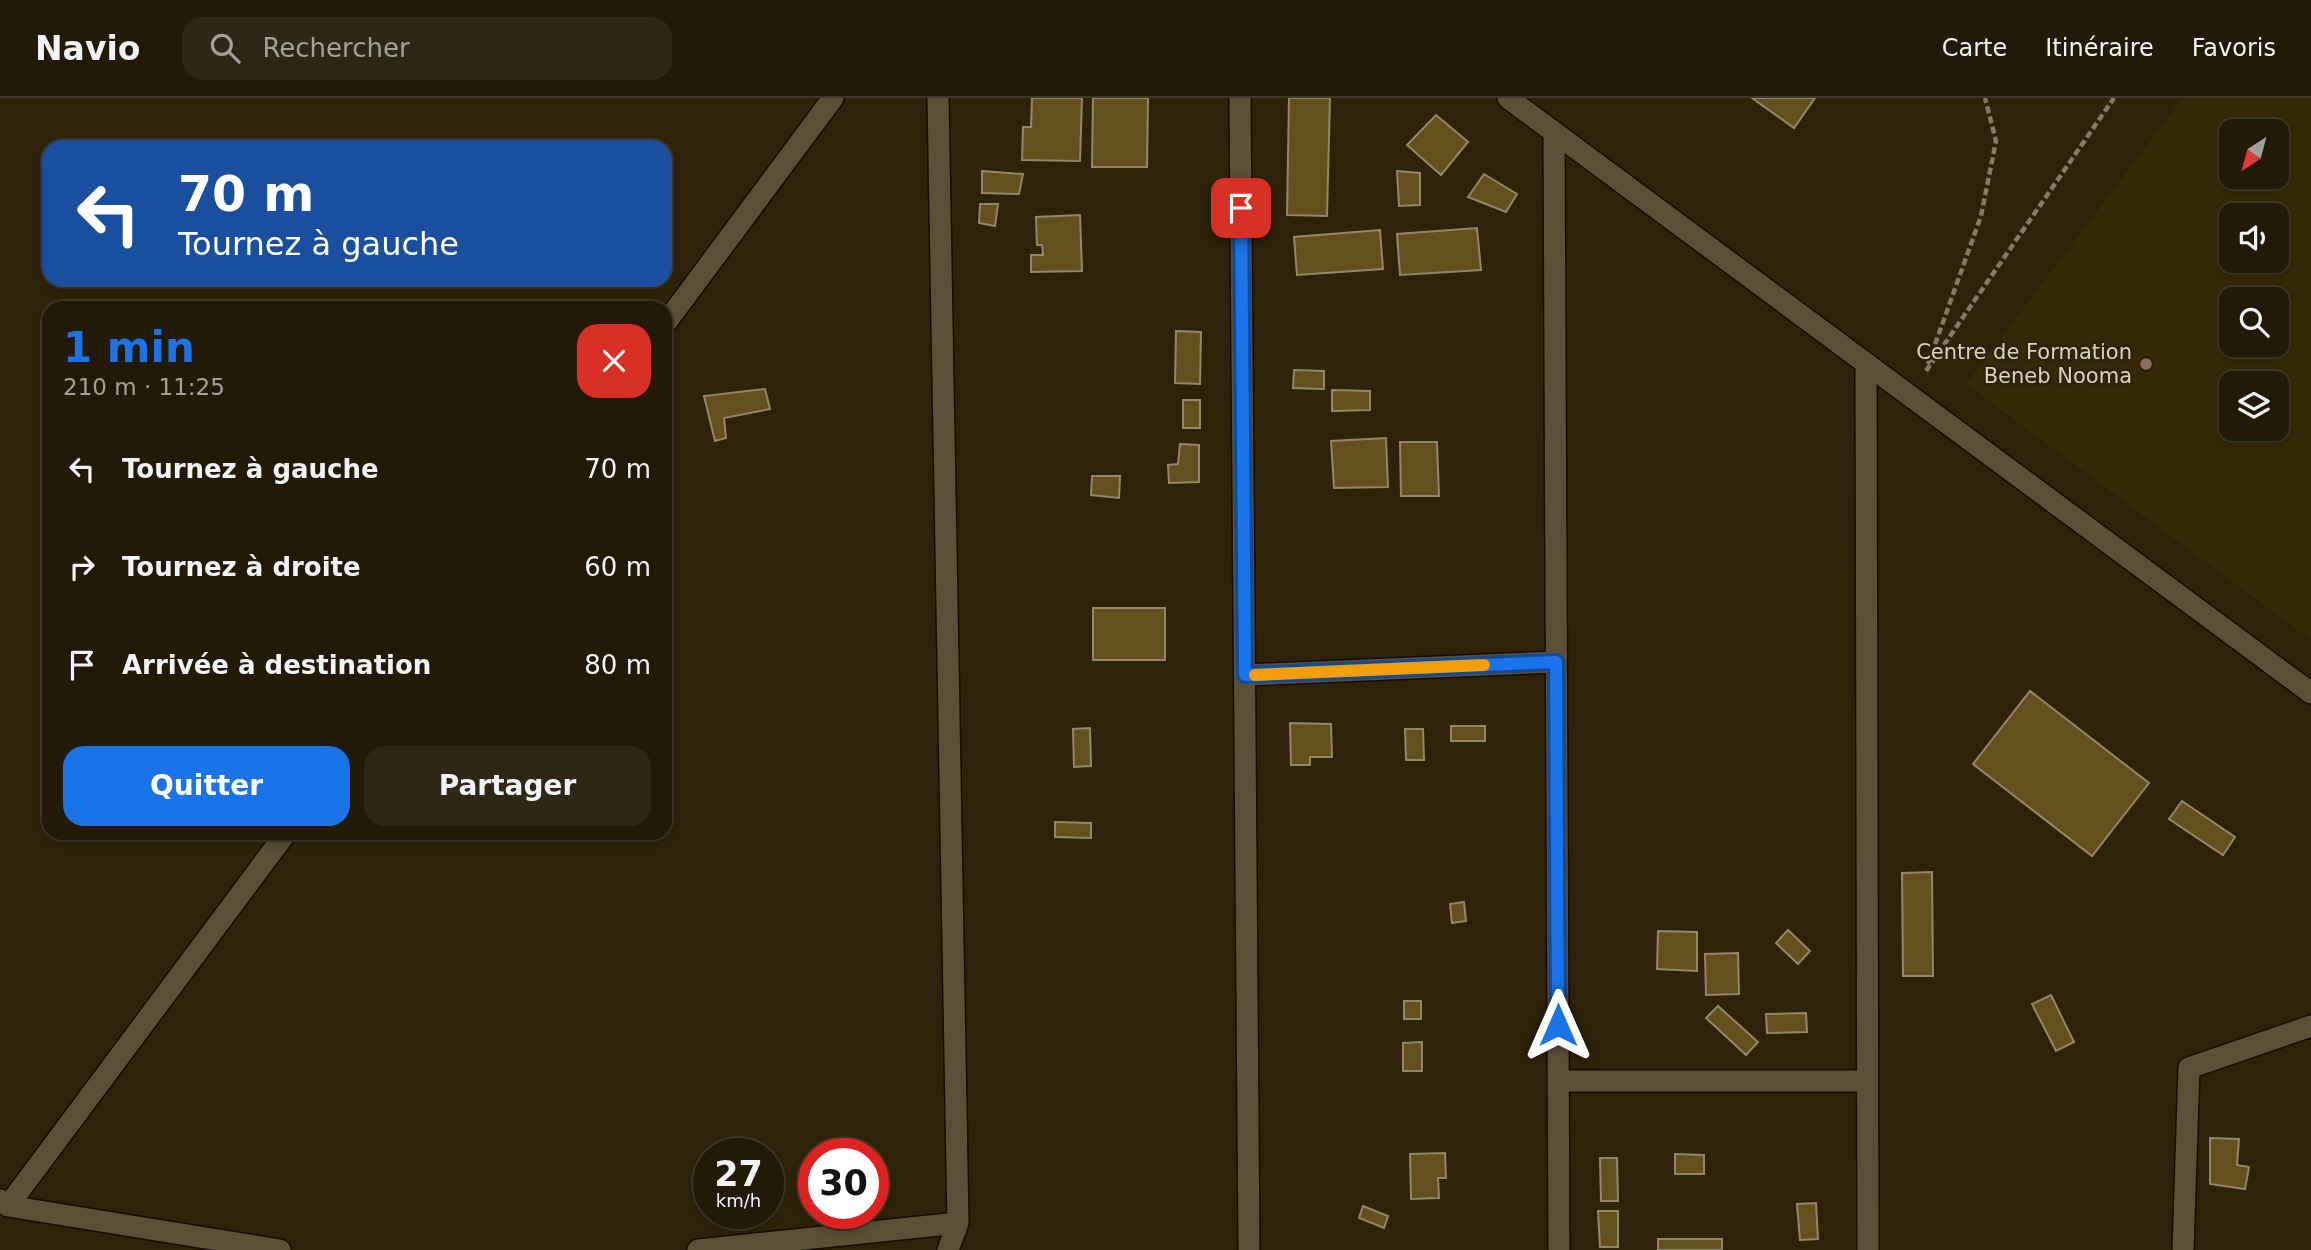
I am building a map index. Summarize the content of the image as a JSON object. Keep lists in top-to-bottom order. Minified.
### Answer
{"places":["Centre de Formation Beneb Nooma"],"north":"bottom left","page":{"header":"Navio","search":"Rechercher","nav":["Carte","Itinéraire","Favoris"],"turn":["70 m","Tournez à gauche"],"heading":["1 min","210 m · 11:25"],"list":[{"name":"Tournez à gauche","value":"70 m"},{"name":"Tournez à droite","value":"60 m"},{"name":"Arrivée à destination","value":"80 m"}],"buttons":["Quitter","Partager"],"speed":"27 km/h","limit":"30"}}
